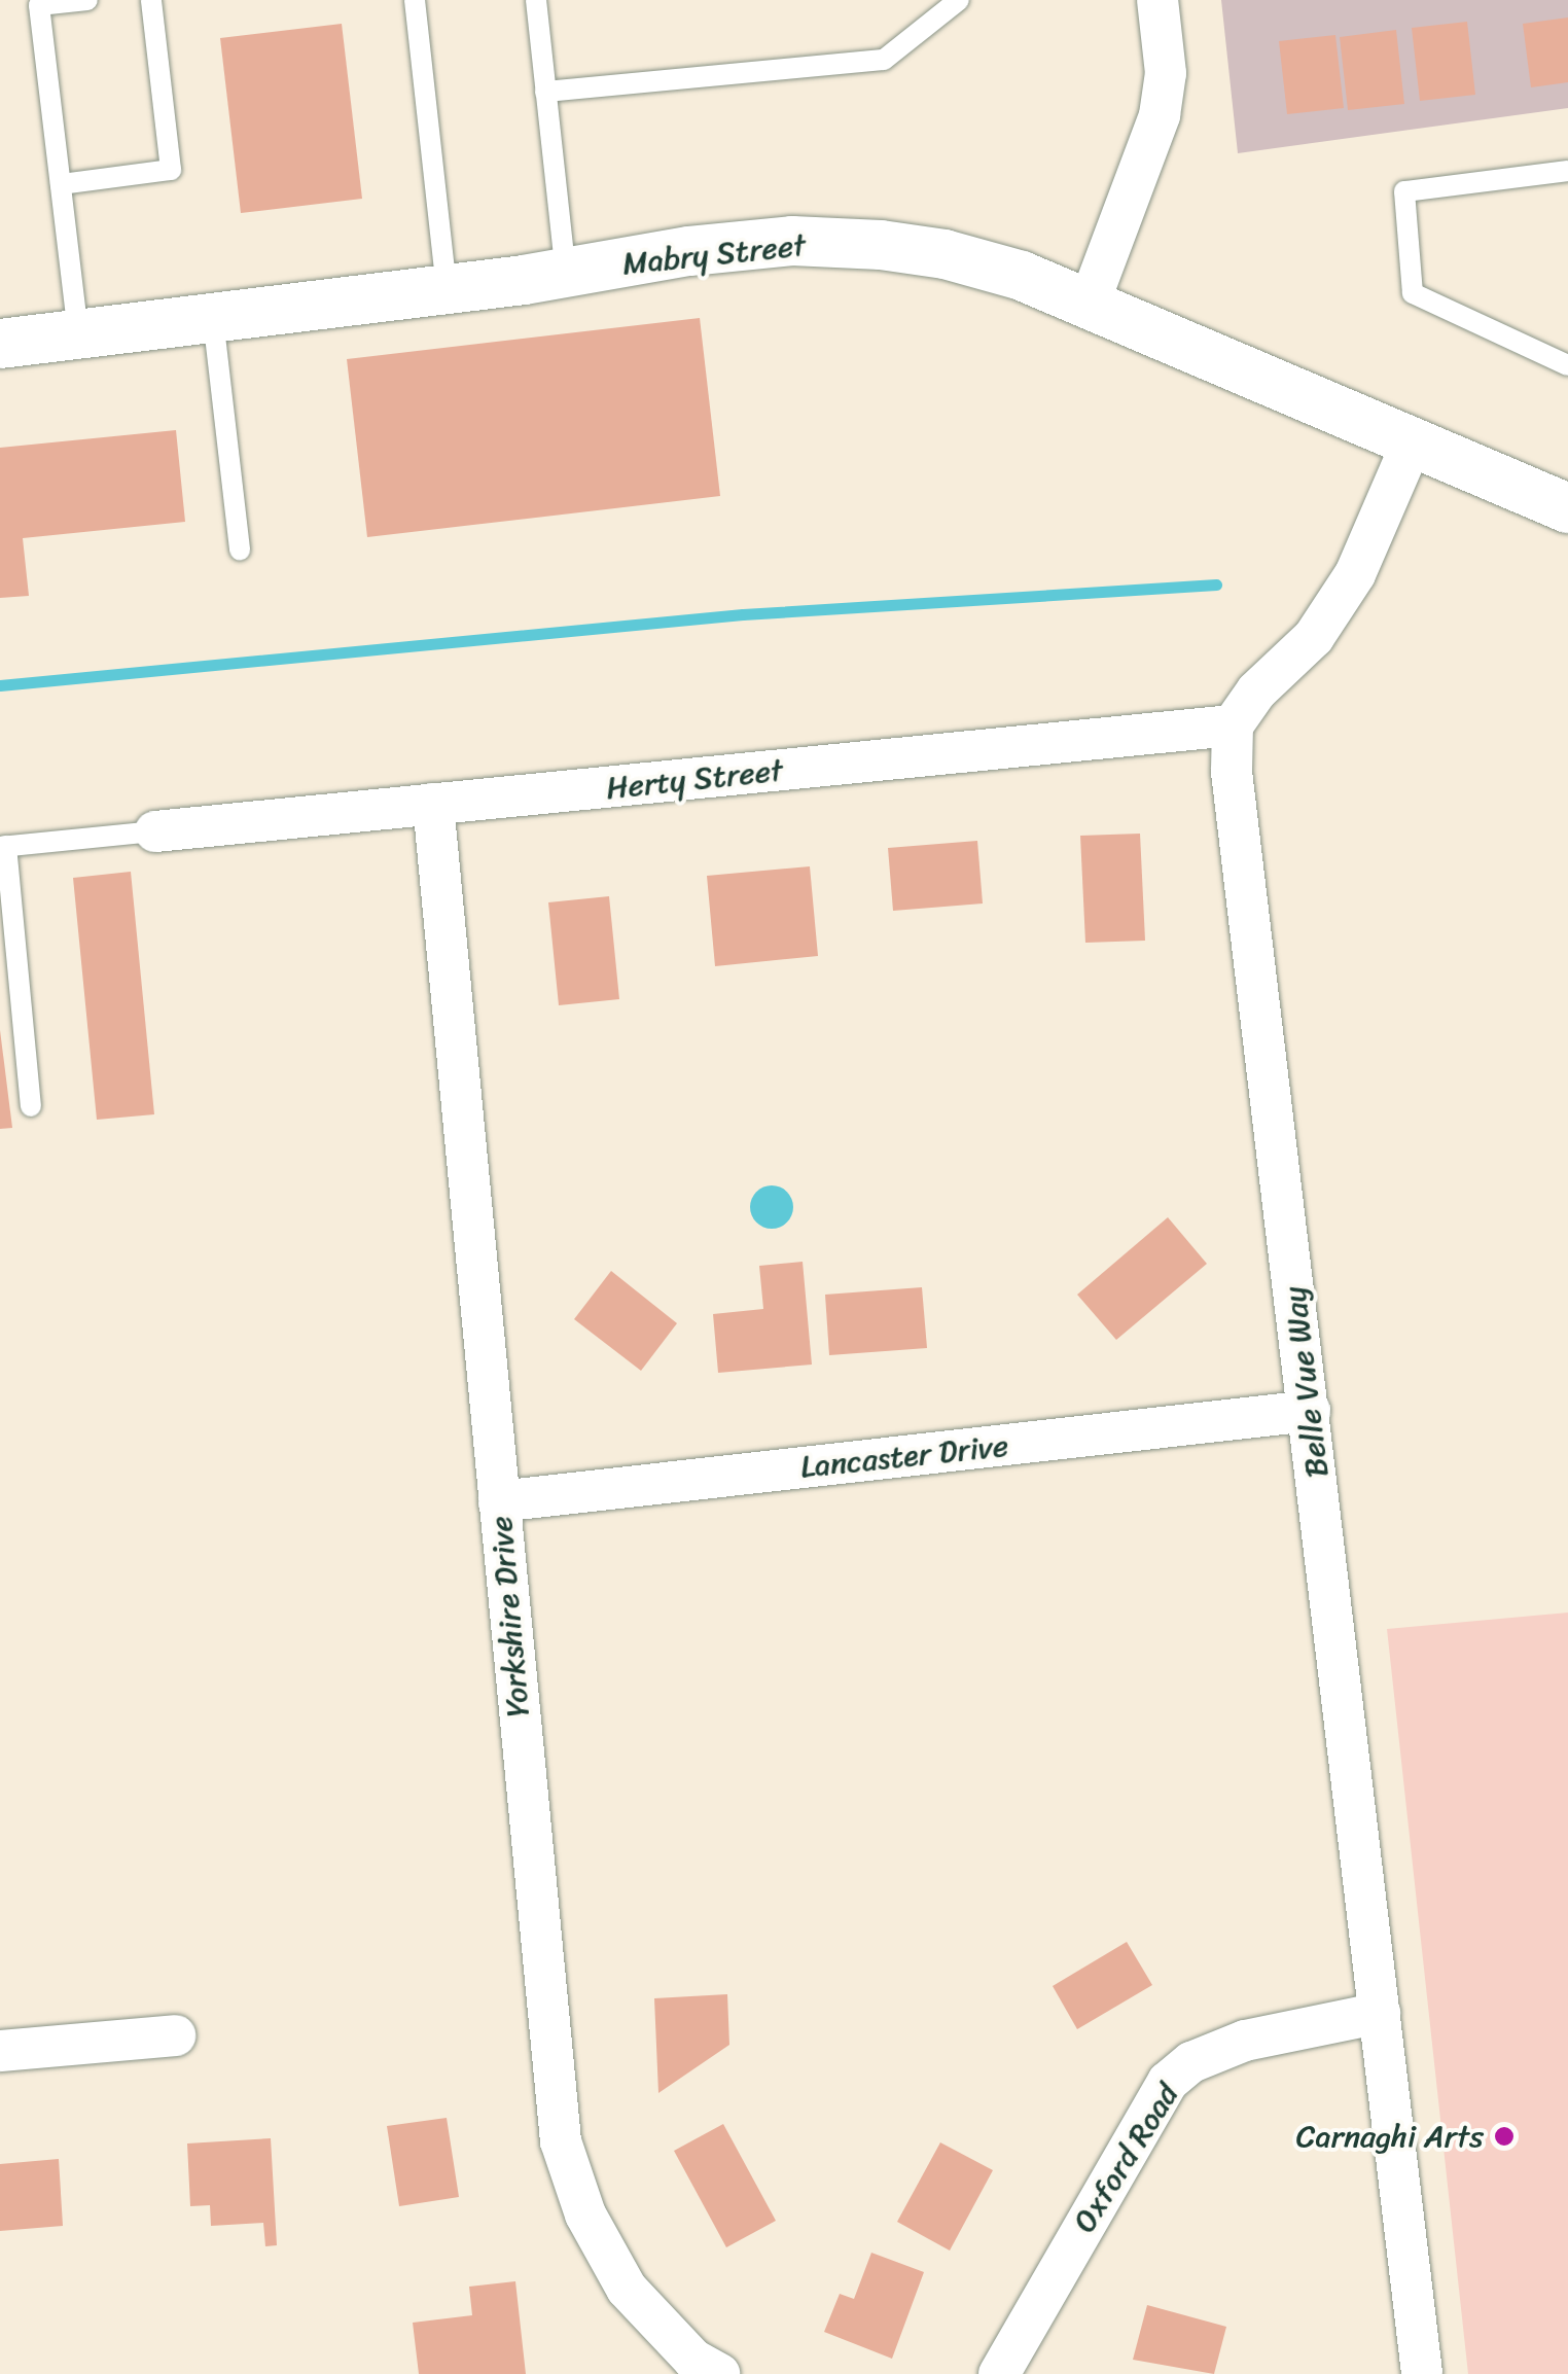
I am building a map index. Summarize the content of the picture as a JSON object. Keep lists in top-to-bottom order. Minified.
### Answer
{"streets":{"street":["Mabry Street","Herty Street","Belle Vue Way","Lancaster Drive","Yorkshire Drive","Oxford Road"]},"crossings":[["Herty Street","Belle Vue Way"],["Herty Street","Yorkshire Drive"],["Belle Vue Way","Lancaster Drive"],["Belle Vue Way","Oxford Road"],["Lancaster Drive","Yorkshire Drive"]],"places":["Carnaghi Arts"]}
